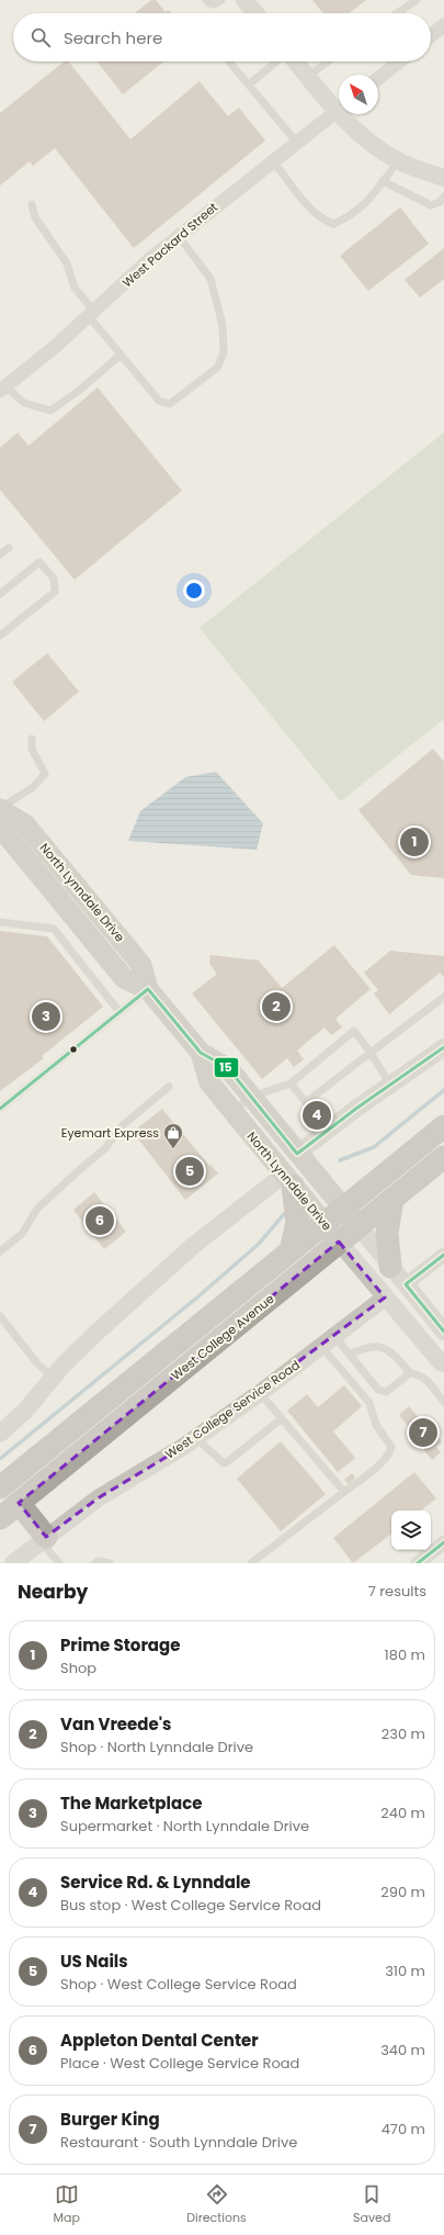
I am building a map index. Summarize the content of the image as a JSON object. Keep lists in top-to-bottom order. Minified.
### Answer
{"streets":{"main road":["North Lynndale Drive","West College Avenue"],"street":["West Packard Street","West College Service Road"]},"crossings":[["North Lynndale Drive","West College Avenue"]],"places":{"shop":["Eyemart Express"]},"lines":["transit line 15"],"north":"top left","page":{"search":"Search here","pins":["1","2","3","4","5","6","7"],"heading":["Nearby","7 results"],"list":[{"mark":"1","name":"Prime Storage","note":"Shop","value":"180 m"},{"mark":"2","name":"Van Vreede's","note":"Shop · North Lynndale Drive","value":"230 m"},{"mark":"3","name":"The Marketplace","note":"Supermarket · North Lynndale Drive","value":"240 m"},{"mark":"4","name":"Service Rd. & Lynndale","note":"Bus stop · West College Service Road","value":"290 m"},{"mark":"5","name":"US Nails","note":"Shop · West College Service Road","value":"310 m"},{"mark":"6","name":"Appleton Dental Center","note":"Place · West College Service Road","value":"340 m"},{"mark":"7","name":"Burger King","note":"Restaurant · South Lynndale Drive","value":"470 m"}],"nav":["Map","Directions","Saved"]}}
